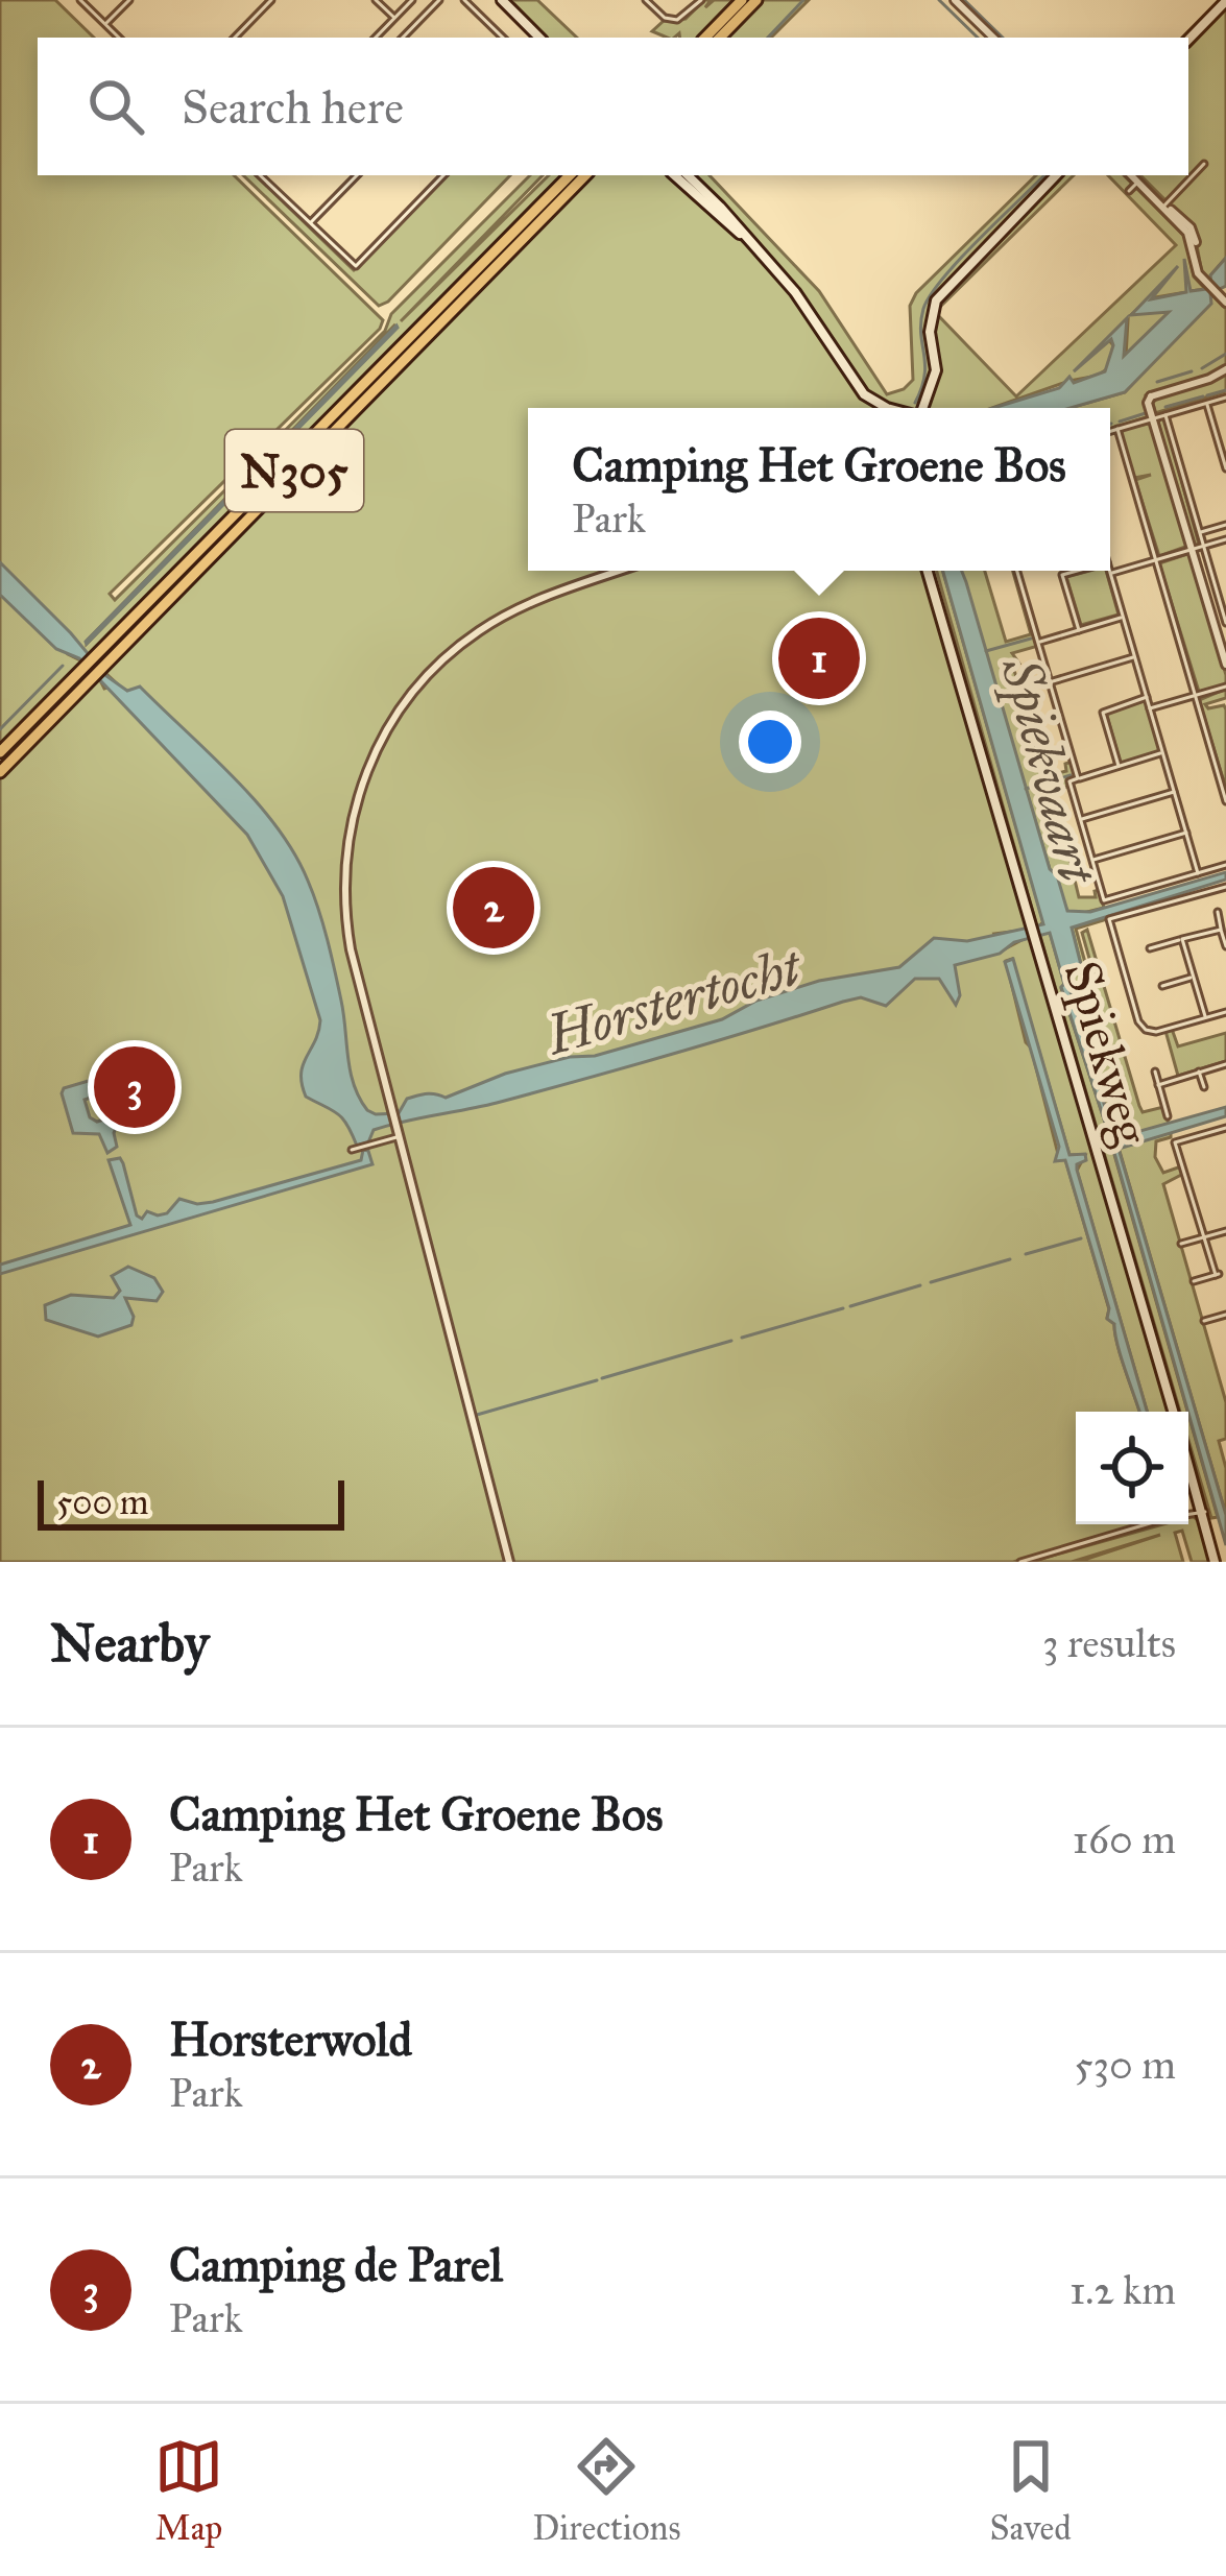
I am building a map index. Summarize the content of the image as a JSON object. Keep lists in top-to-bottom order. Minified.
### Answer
{"streets":{"highway":["N305"],"main road":["Spiekweg"]},"water":["Spiekvaart","Horstertocht"],"scale_bar":"500 m","page":{"search":"Search here","popup":["Camping Het Groene Bos","Park"],"pins":["1","2","3"],"scale":"500 m","heading":["Nearby","3 results"],"list":[{"mark":"1","name":"Camping Het Groene Bos","note":"Park","value":"160 m"},{"mark":"2","name":"Horsterwold","note":"Park","value":"530 m"},{"mark":"3","name":"Camping de Parel","note":"Park","value":"1.2 km"}],"nav":["Map","Directions","Saved"]}}
